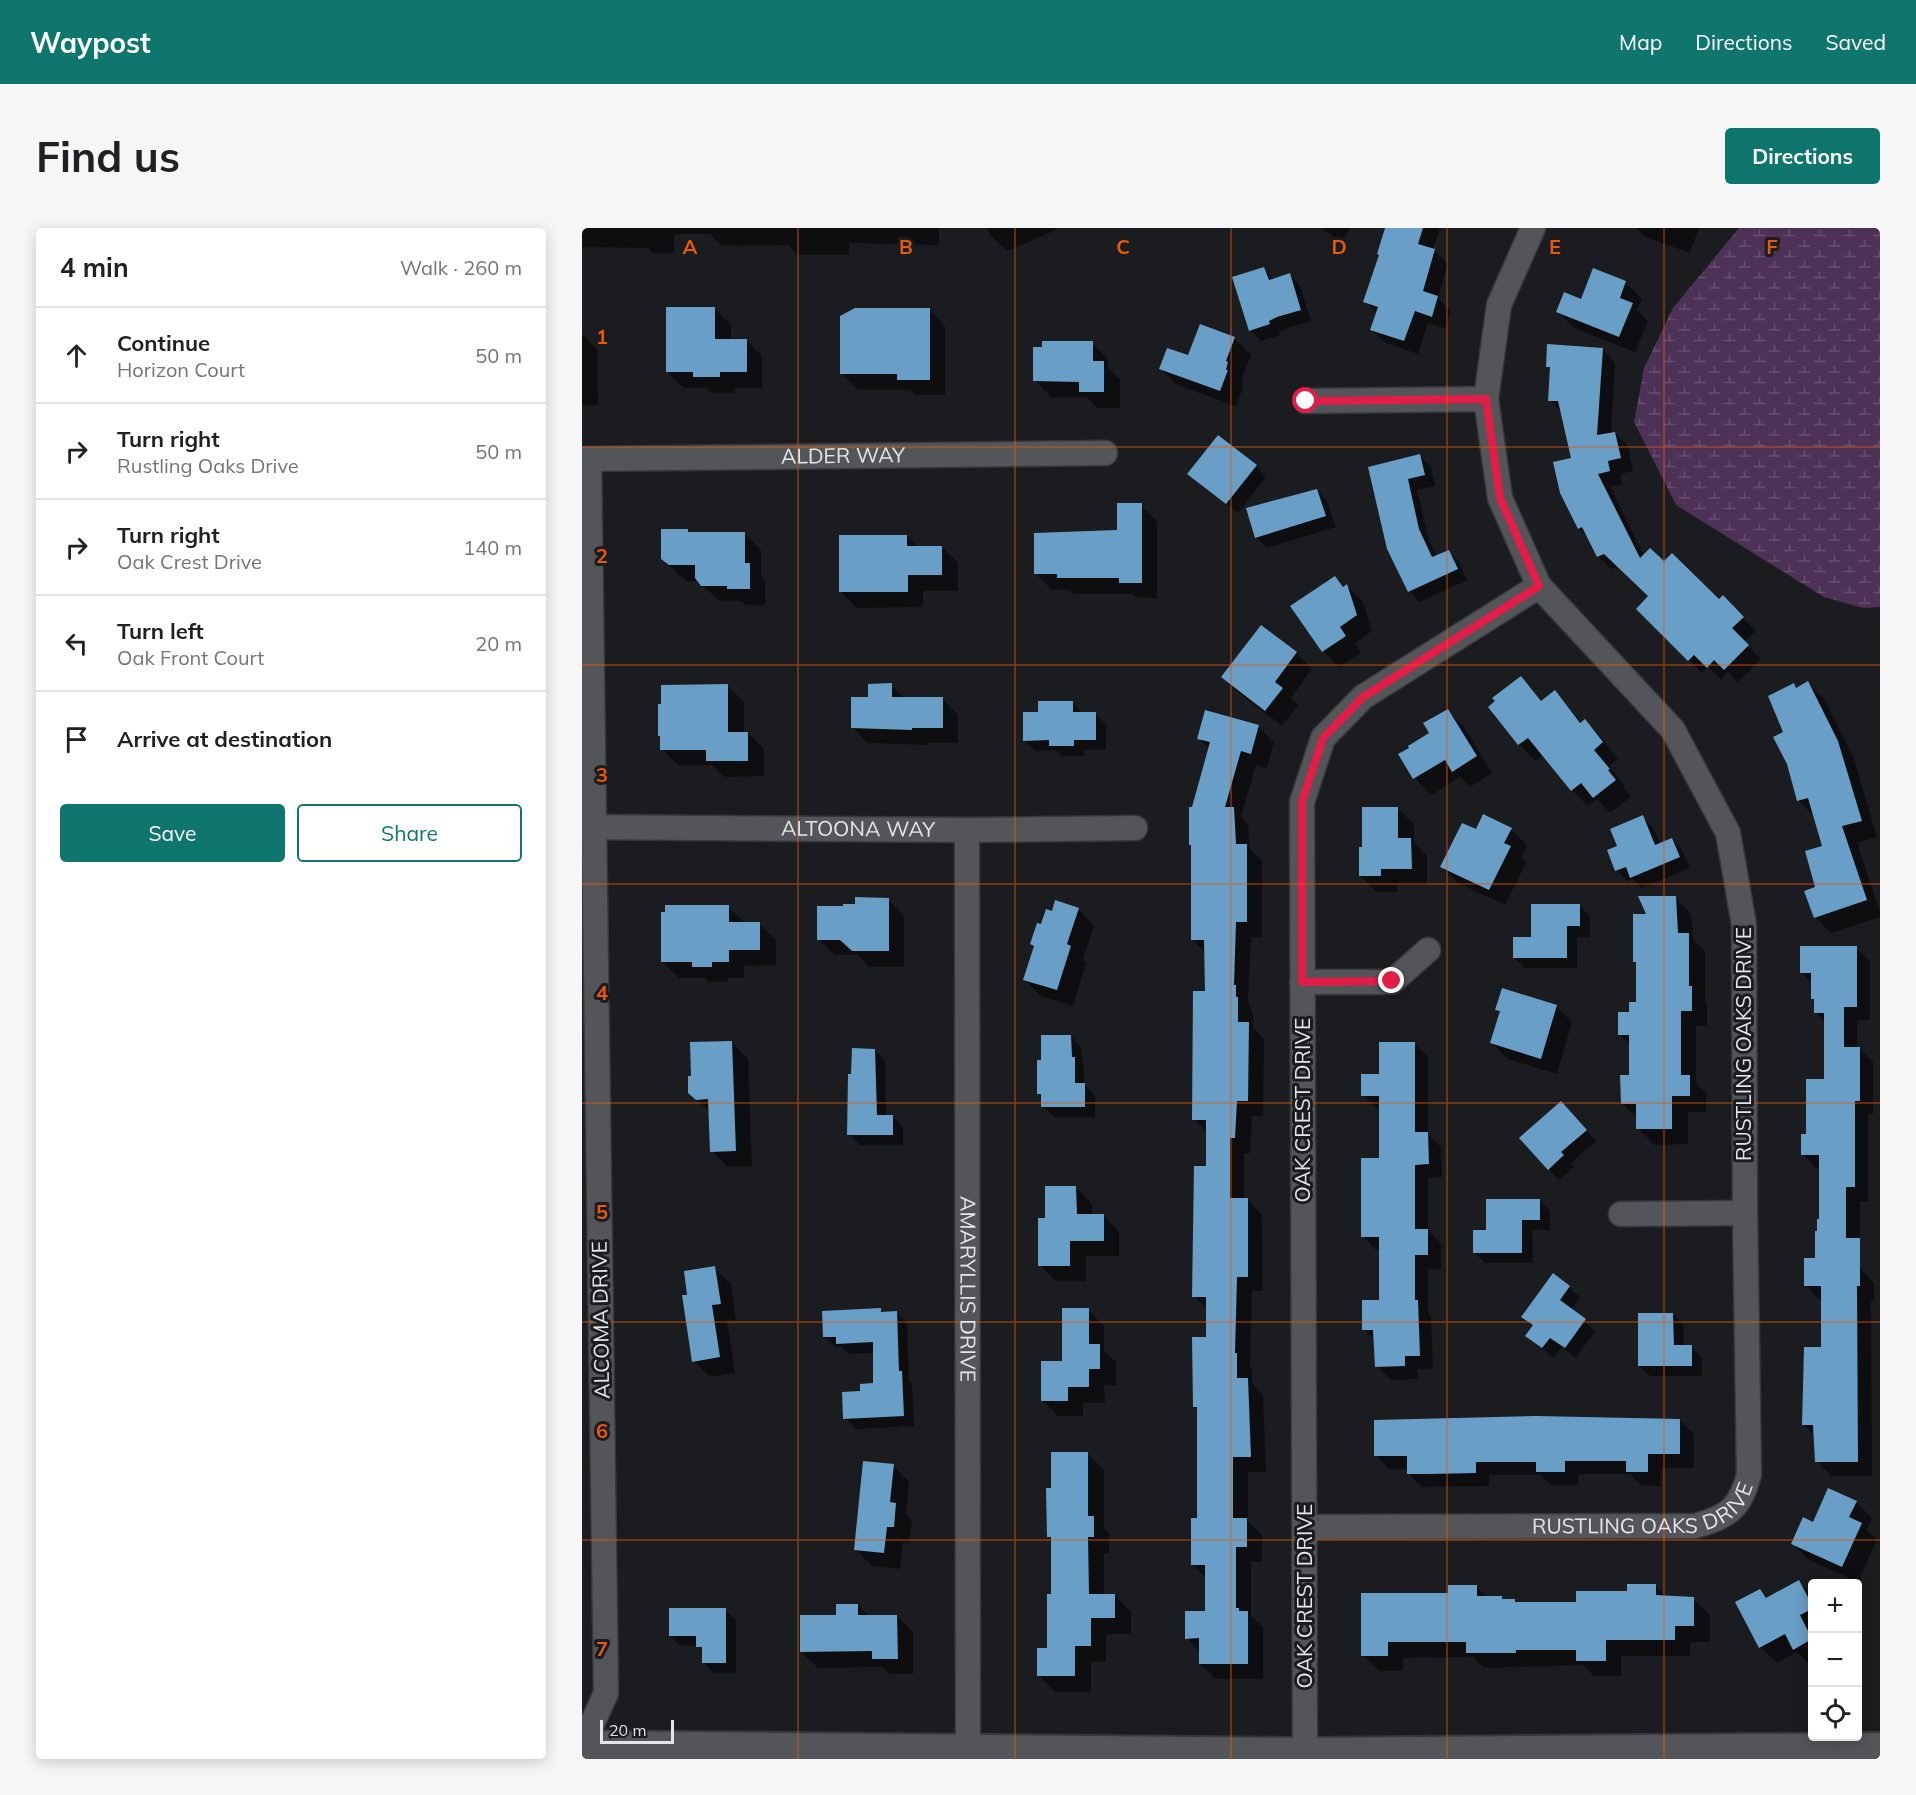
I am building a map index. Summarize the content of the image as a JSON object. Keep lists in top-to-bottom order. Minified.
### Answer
{"streets":{"street":["ALDER WAY","ALTOONA WAY","RUSTLING OAKS DRIVE","OAK CREST DRIVE","AMARYLLIS DRIVE","ALCOMA DRIVE"]},"crossings":[["ALDER WAY","ALCOMA DRIVE"],["ALTOONA WAY","AMARYLLIS DRIVE"],["ALTOONA WAY","ALCOMA DRIVE"],["RUSTLING OAKS DRIVE","OAK CREST DRIVE"]],"scale_bar":"20 m","page":{"header":"Waypost","nav":["Map","Directions","Saved"],"buttons":["Directions",["Save","Share"]],"title":"Find us","heading":["4 min","Walk · 260 m"],"list":[["Continue","Horizon Court","50 m"],["Turn right","Rustling Oaks Drive","50 m"],["Turn right","Oak Crest Drive","140 m"],["Turn left","Oak Front Court","20 m"],"Arrive at destination"],"map_buttons":["+","−"],"scale":"20 m"},"grid":{"columns":["A","B","C","D","E","F"],"rows":["1","2","3","4","5","6","7"]}}
